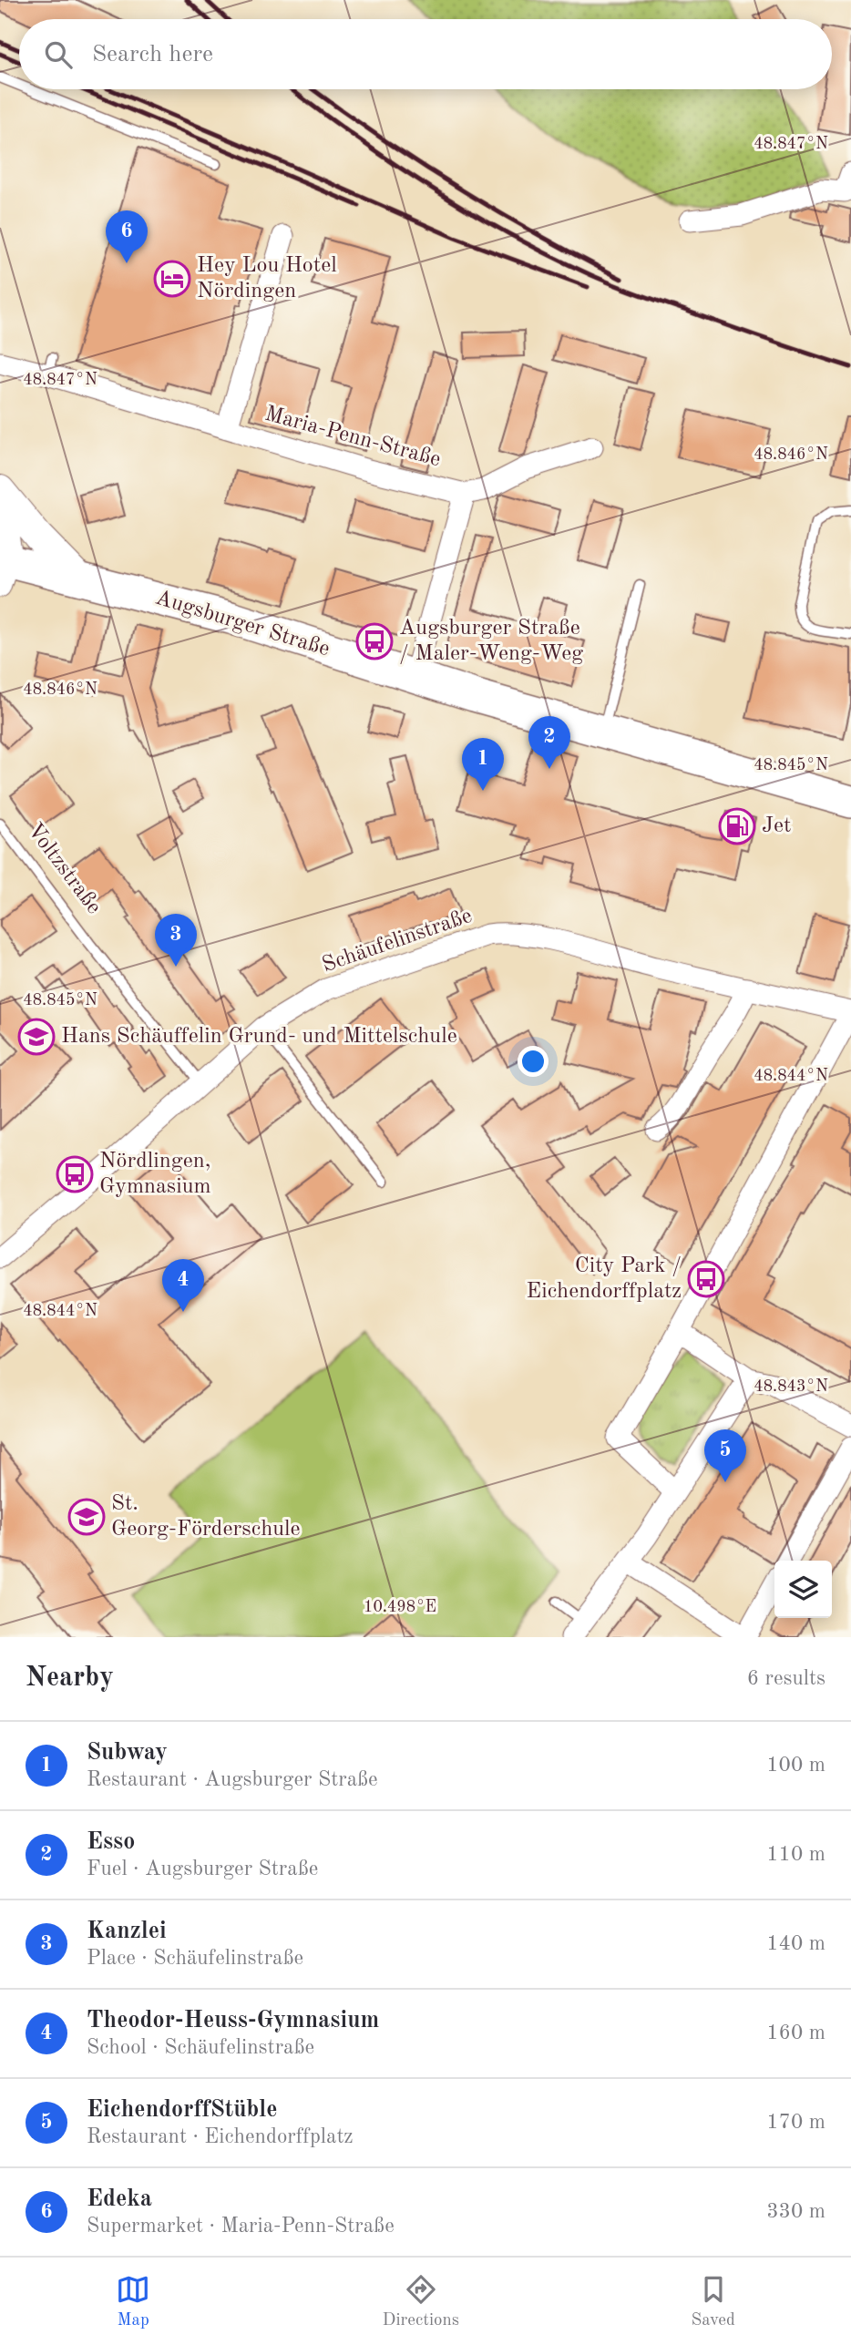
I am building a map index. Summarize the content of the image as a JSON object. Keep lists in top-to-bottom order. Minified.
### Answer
{"streets":{"main road":["Augsburger Straße"],"street":["Maria-Penn-Straße","Schäufelinstraße"],"lane":["Voltzstraße"]},"crossings":[["Voltzstraße","Schäufelinstraße"]],"places":{"hotel":["Hey Lou Hotel Nördingen"],"bus stop":["Augsburger Straße / Maler-Weng-Weg","Nördlingen, Gymnasium","City Park / Eichendorffplatz"],"fuel station":["Jet"],"school or university":["Hans Schäuffelin Grund- und Mittelschule","St. Georg-Förderschule"]},"page":{"search":"Search here","pins":["6","2","1","3","4","5"],"heading":["Nearby","6 results"],"list":[{"mark":"1","name":"Subway","note":"Restaurant · Augsburger Straße","value":"100 m"},{"mark":"2","name":"Esso","note":"Fuel · Augsburger Straße","value":"110 m"},{"mark":"3","name":"Kanzlei","note":"Place · Schäufelinstraße","value":"140 m"},{"mark":"4","name":"Theodor-Heuss-Gymnasium","note":"School · Schäufelinstraße","value":"160 m"},{"mark":"5","name":"EichendorffStüble","note":"Restaurant · Eichendorffplatz","value":"170 m"},{"mark":"6","name":"Edeka","note":"Supermarket · Maria-Penn-Straße","value":"330 m"}],"nav":["Map","Directions","Saved"]},"coordinates":["48.847°N","48.846°N","48.845°N","48.844°N","48.843°N","10.498°E"]}
